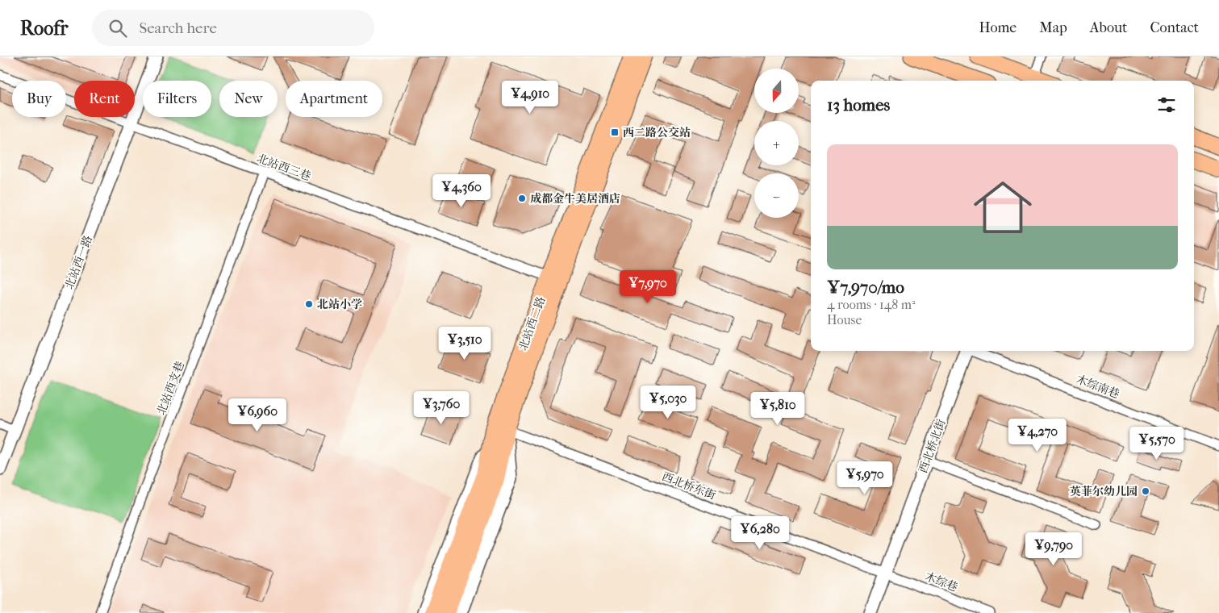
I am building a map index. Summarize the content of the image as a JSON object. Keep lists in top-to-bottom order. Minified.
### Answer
{"streets":{"main road":["北站西二路"],"street":["北站西三巷","北站西一路","木综南巷","北站西支巷","西北桥北街","西北桥东街","木综巷"]},"crossings":[["北站西三巷","北站西一路"],["北站西三巷","北站西二路"],["北站西三巷","北站西支巷"],["北站西二路","西北桥东街"],["西北桥北街","西北桥东街"],["西北桥北街","木综巷"],["西北桥东街","木综巷"]],"places":{"transit":["西二路公交站"],"other":["成都金牛美居酒店","北站小学","英菲尔幼儿园"]},"north":"bottom","page":{"header":"Roofr","search":"Search here","nav":["Home","Map","About","Contact"],"map_buttons":["+","−"],"price":["¥4,910","¥4,360","¥7,970","¥3,510","¥5,030","¥3,760","¥5,810","¥6,960","¥4,270","¥5,570","¥5,970","¥6,280","¥9,790"],"chip":["Buy","Rent","Filters","New","Apartment"],"heading":"13 homes","list":[{"name":"¥7,970/mo","note":"4 rooms · 148 m² · House"}]}}
